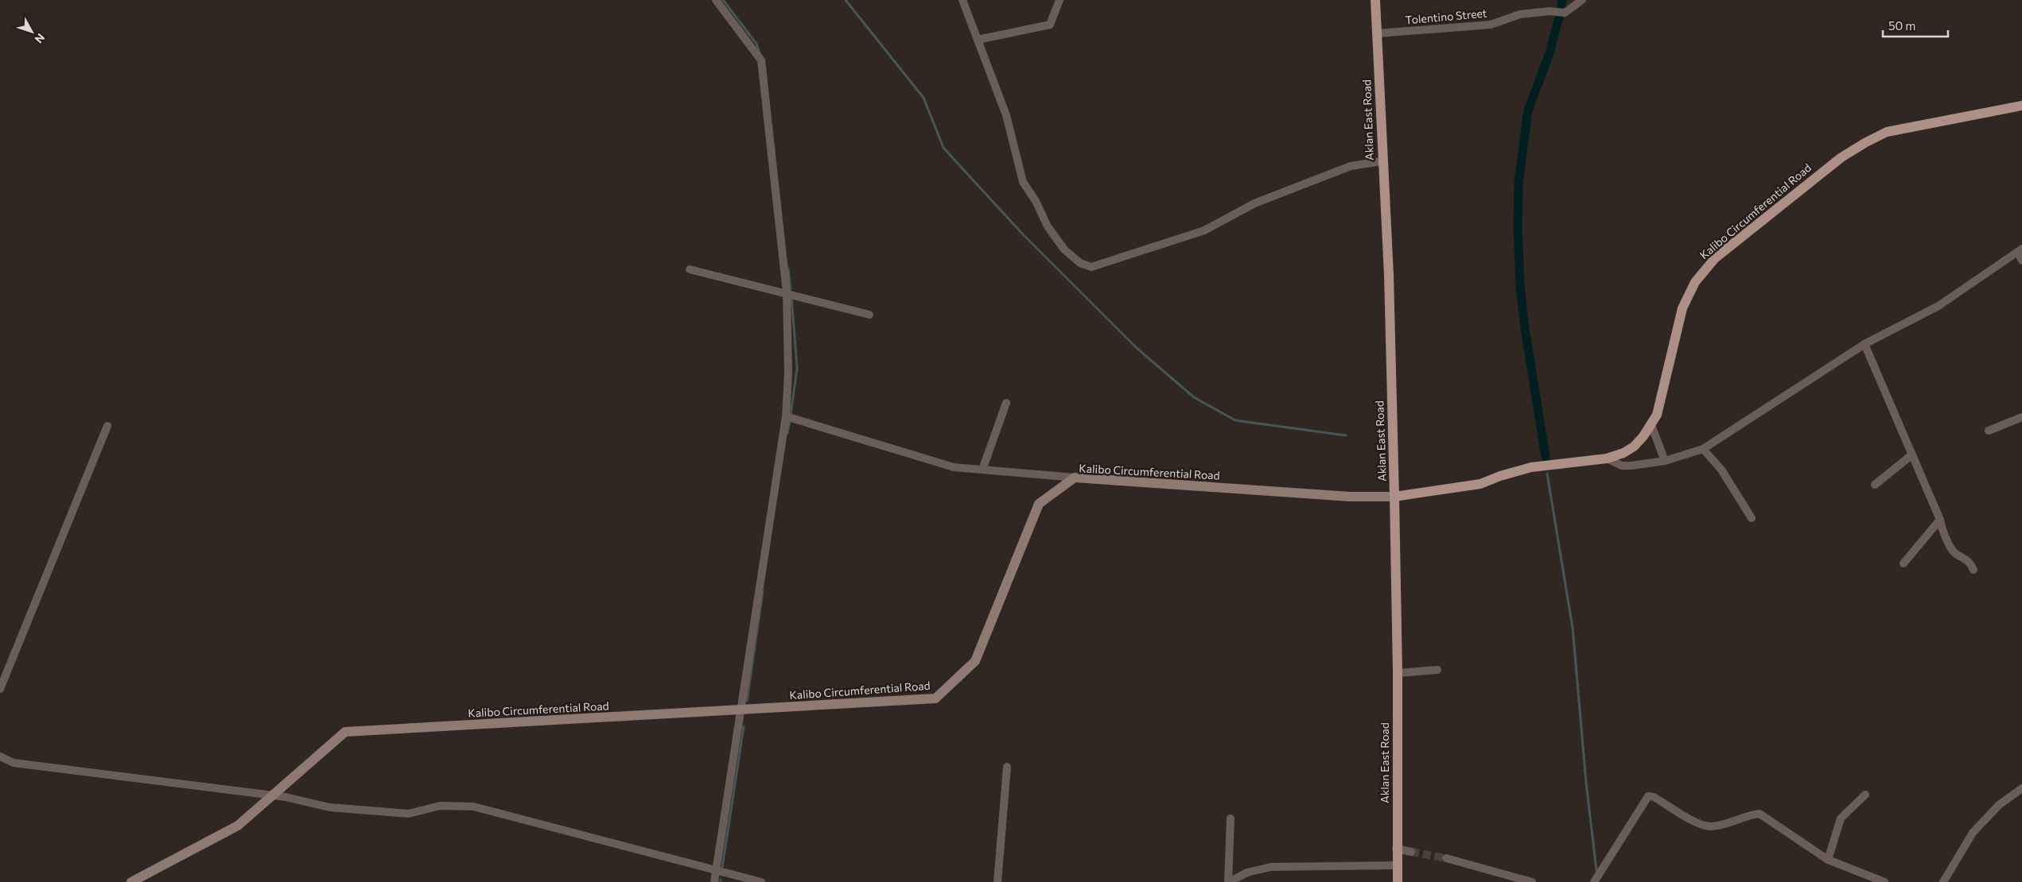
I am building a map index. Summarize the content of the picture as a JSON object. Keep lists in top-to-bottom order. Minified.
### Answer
{"streets":{"main road":["Aklan East Road","Kalibo Circumferential Road"],"street":["Tolentino Street"]},"crossings":[["Tolentino Street","Aklan East Road"],["Aklan East Road","Kalibo Circumferential Road"]],"scale_bar":"50 m","north":"bottom right"}
